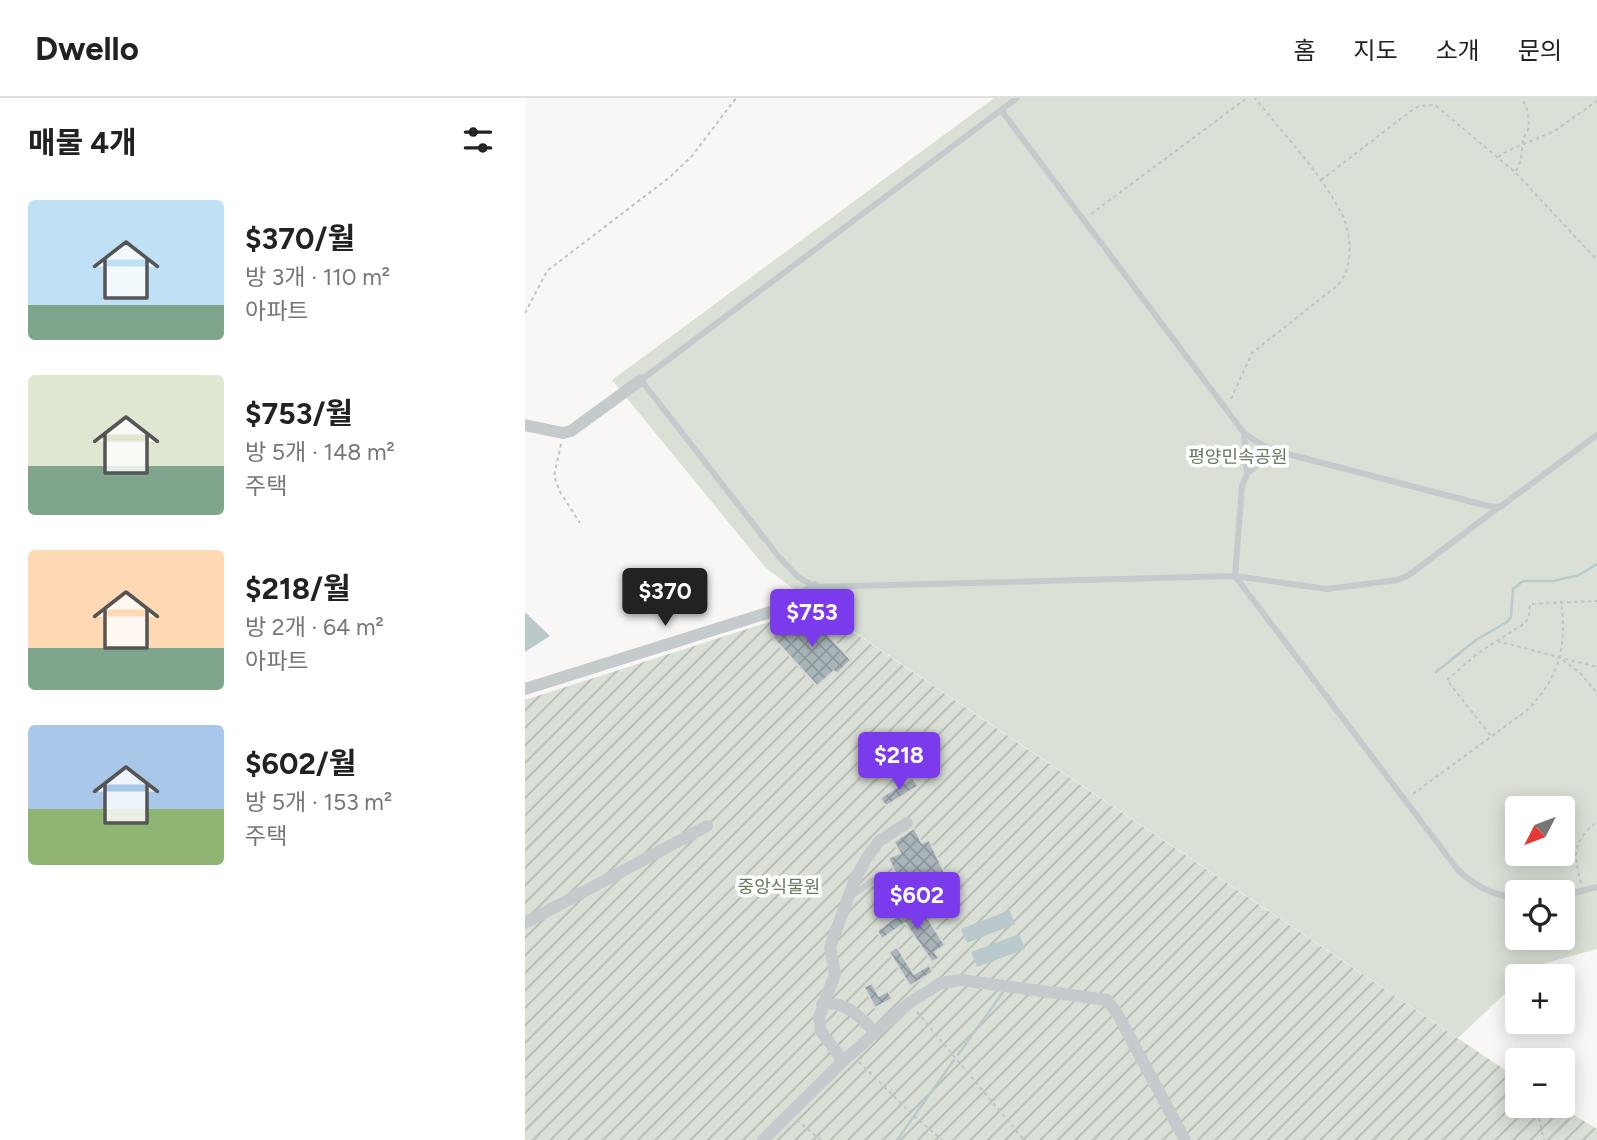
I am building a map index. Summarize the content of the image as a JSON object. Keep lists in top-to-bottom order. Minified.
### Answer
{"parks":["평양민속공원","중앙식물원"],"north":"bottom left","page":{"header":"Dwello","nav":["홈","지도","소개","문의"],"heading":"매물 4개","list":[{"name":"$370/월","note":"방 3개 · 110 m² · 아파트"},{"name":"$753/월","note":"방 5개 · 148 m² · 주택"},{"name":"$218/월","note":"방 2개 · 64 m² · 아파트"},{"name":"$602/월","note":"방 5개 · 153 m² · 주택"}],"price":["$370","$753","$218","$602"],"map_buttons":["+","−"]}}
